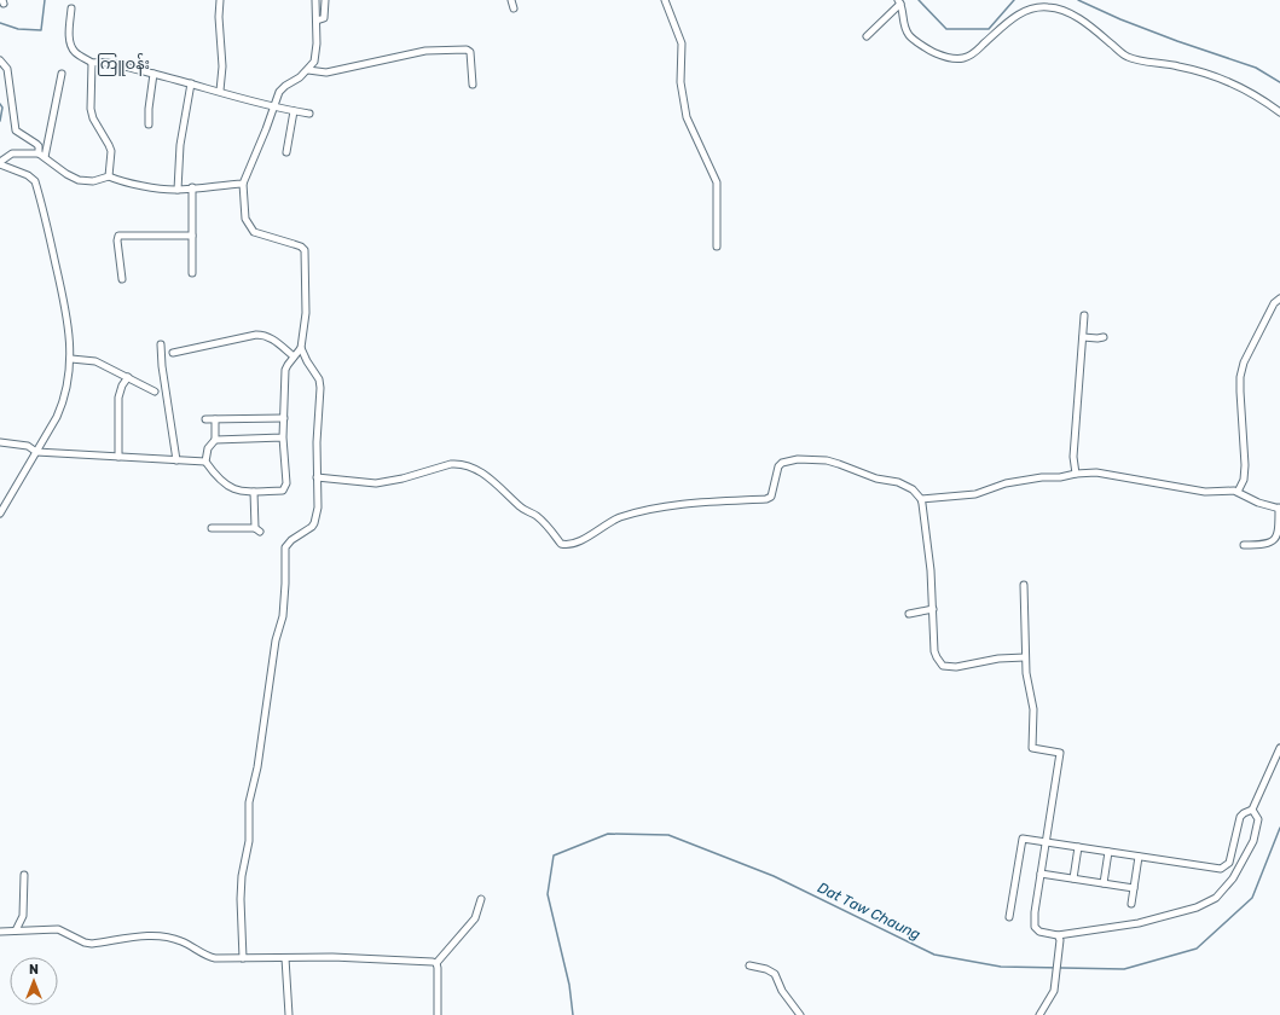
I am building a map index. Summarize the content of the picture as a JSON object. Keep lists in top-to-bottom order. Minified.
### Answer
{"districts":["ကြူဝန်း"],"water":["Dat Taw Chaung"],"north":"top"}
